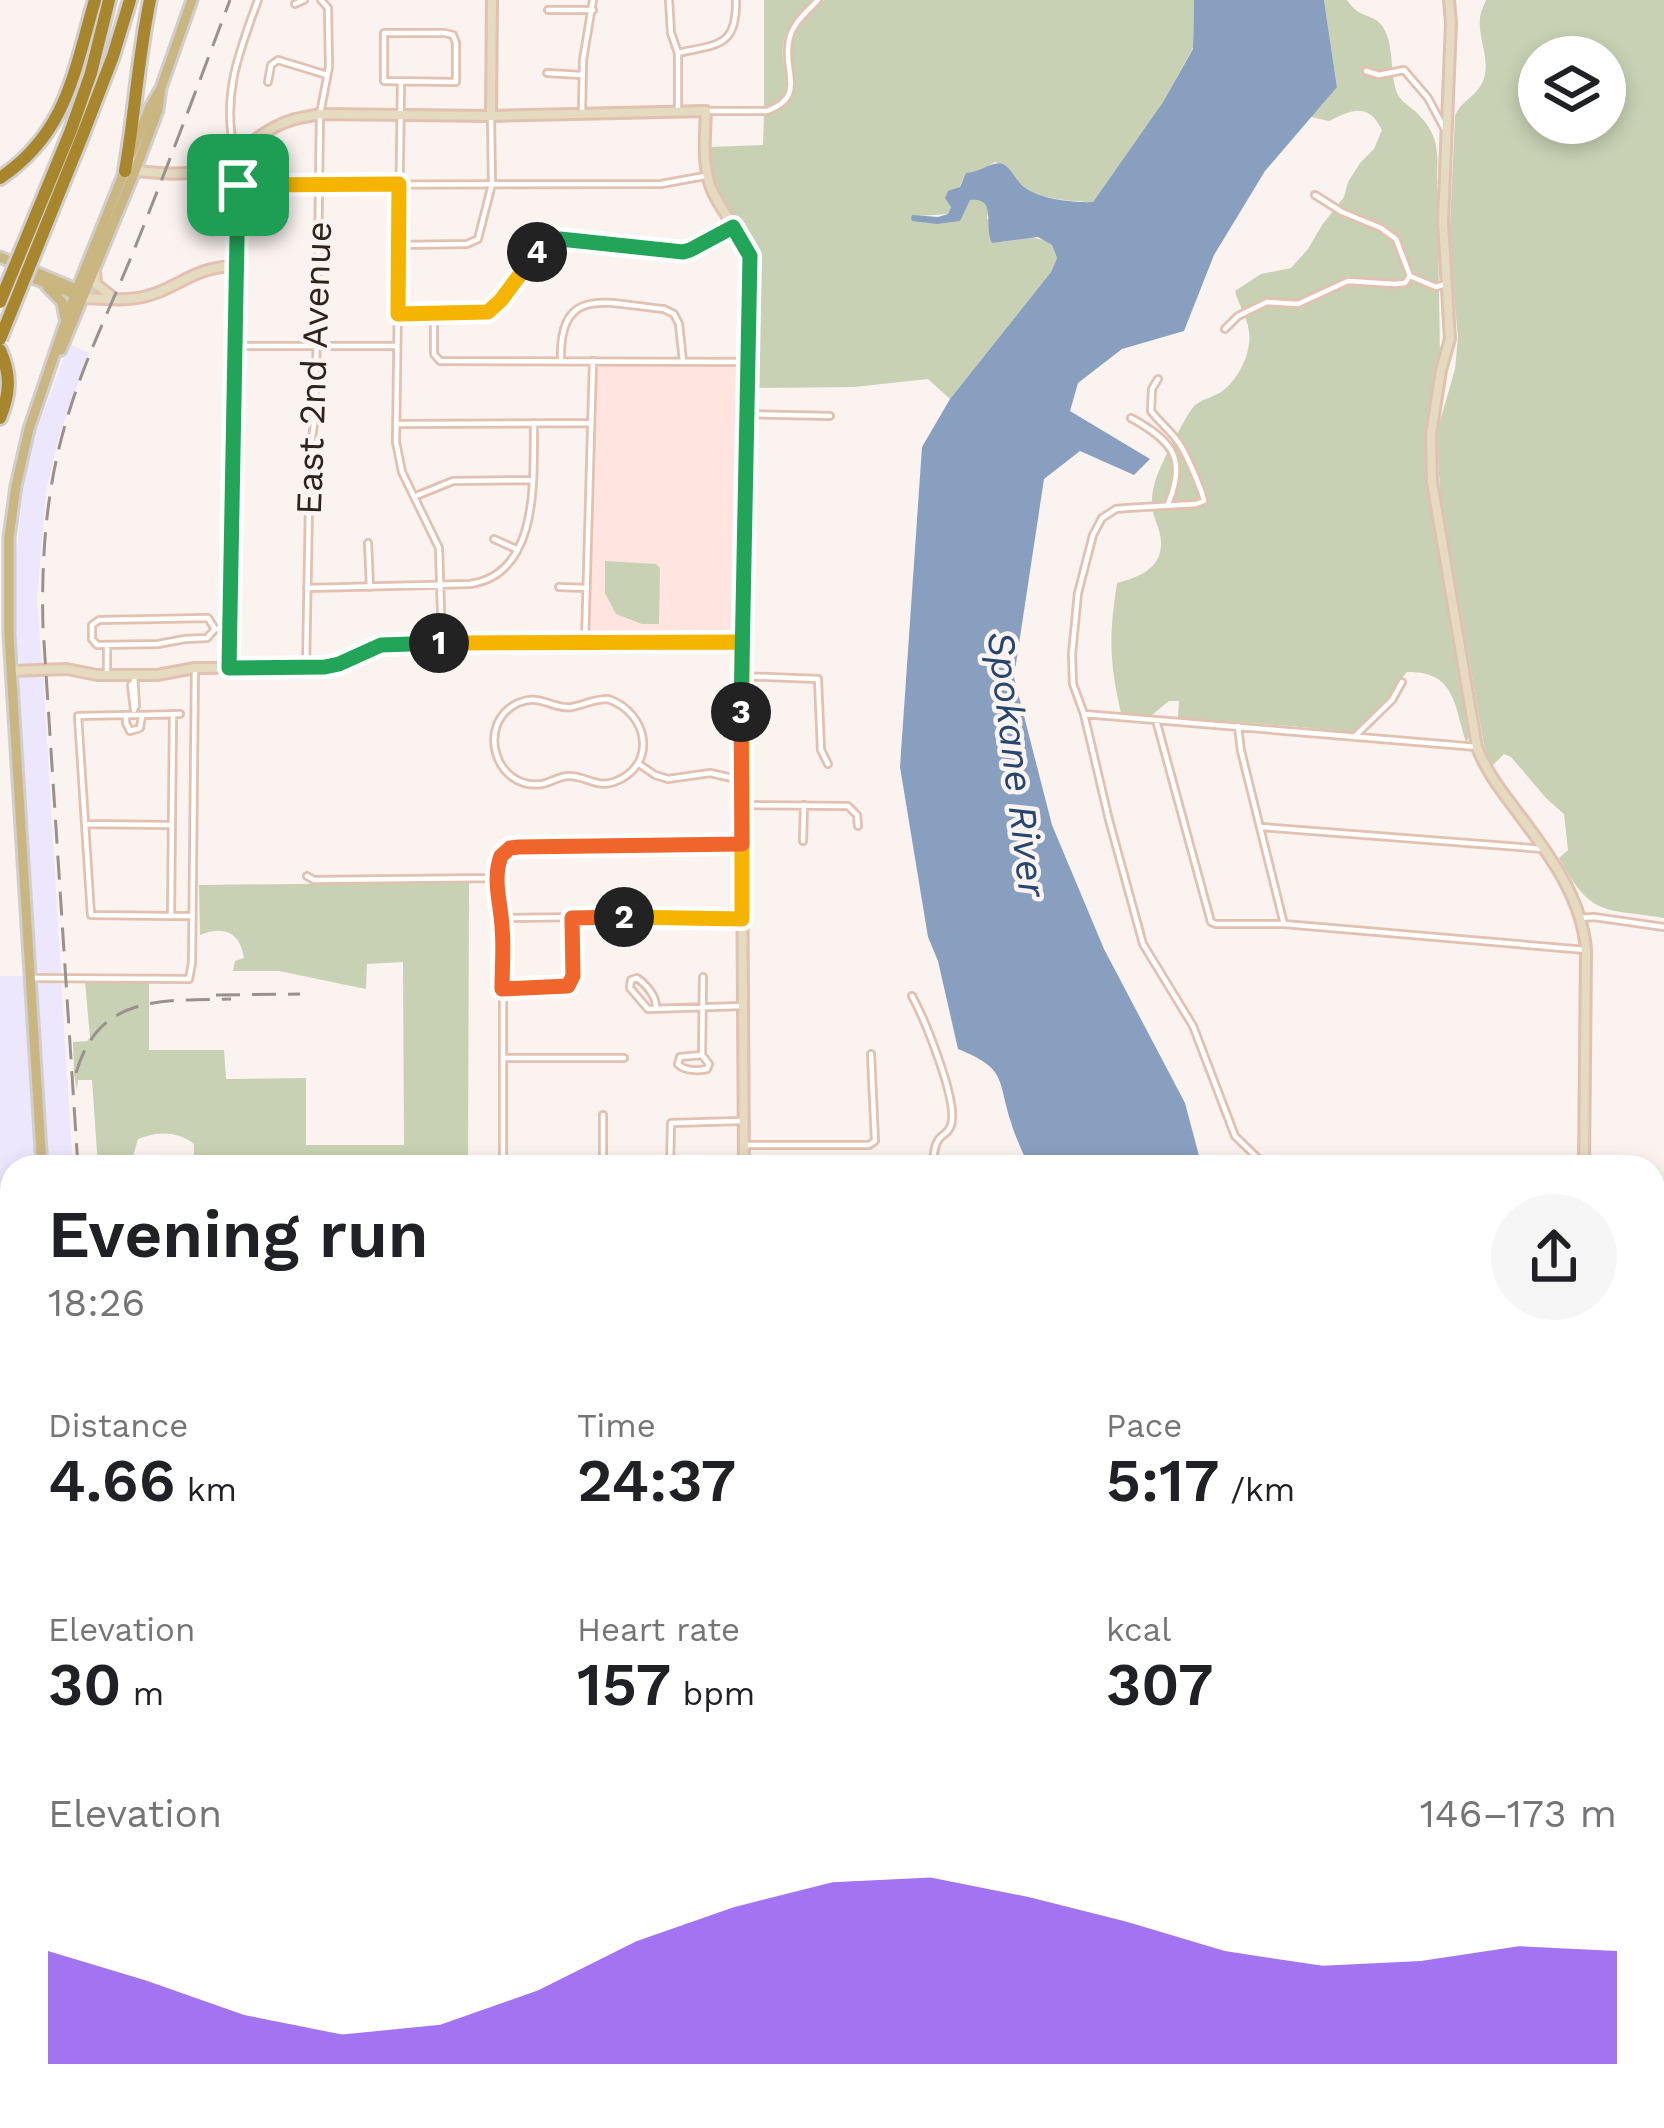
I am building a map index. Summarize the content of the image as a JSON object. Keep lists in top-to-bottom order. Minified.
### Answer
{"streets":{"street":["East 2nd Avenue"]},"water":["Spokane River"],"page":{"pins":["4","1","3","2"],"heading":["Evening run","18:26"],"stats":[["Distance","4.66 km"],["Time","24:37"],["Pace","5:17 /km"],["Elevation","30 m"],["Heart rate","157 bpm"],["kcal","307"]],"chart":["Elevation","146–173 m"]}}
